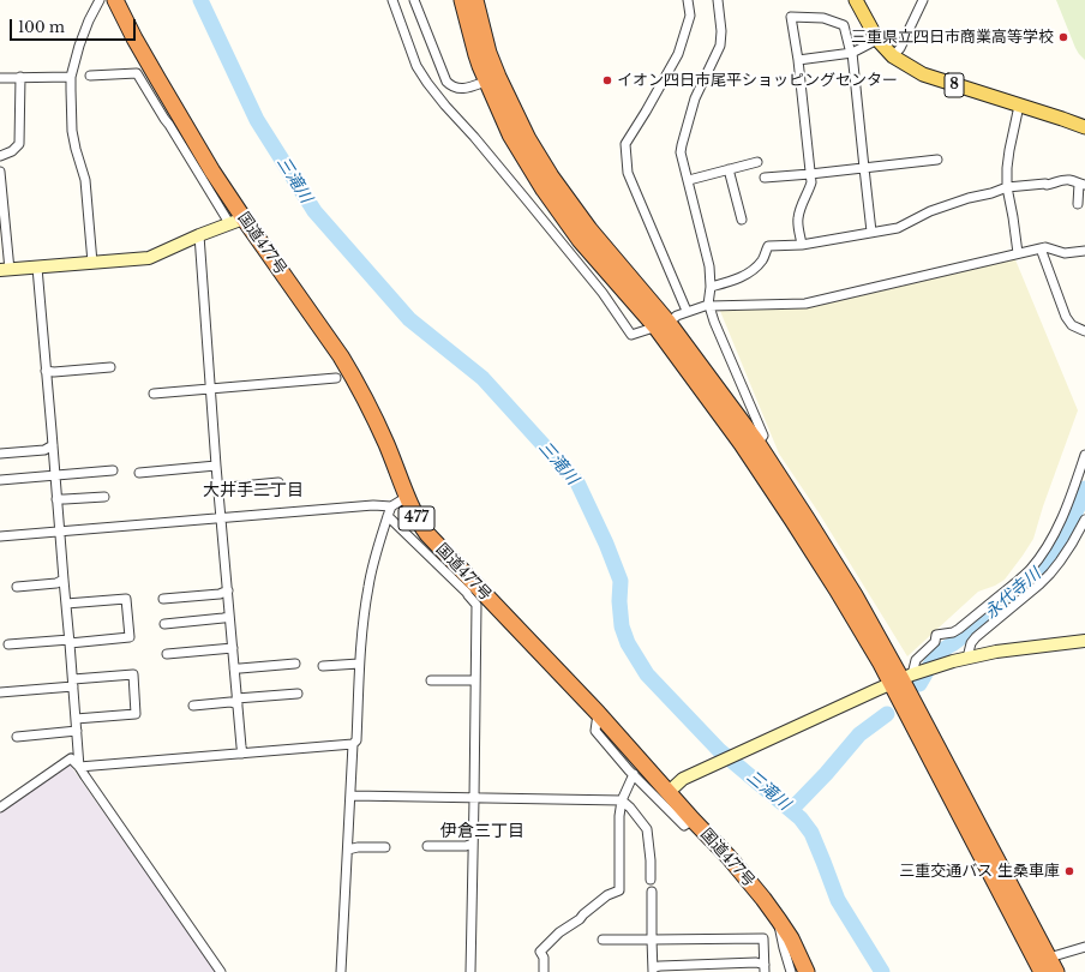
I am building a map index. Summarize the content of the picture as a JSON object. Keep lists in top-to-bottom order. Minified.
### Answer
{"streets":{"highway":["国道477号","477"],"main road":["8"]},"districts":["大井手二丁目","伊倉三丁目"],"water":["三滝川","永代寺川"],"places":["三重県立四日市商業高等学校","イオン四日市尾平ショッピングセンター","三重交通バス 生桑車庫"],"scale_bar":"100 m"}
